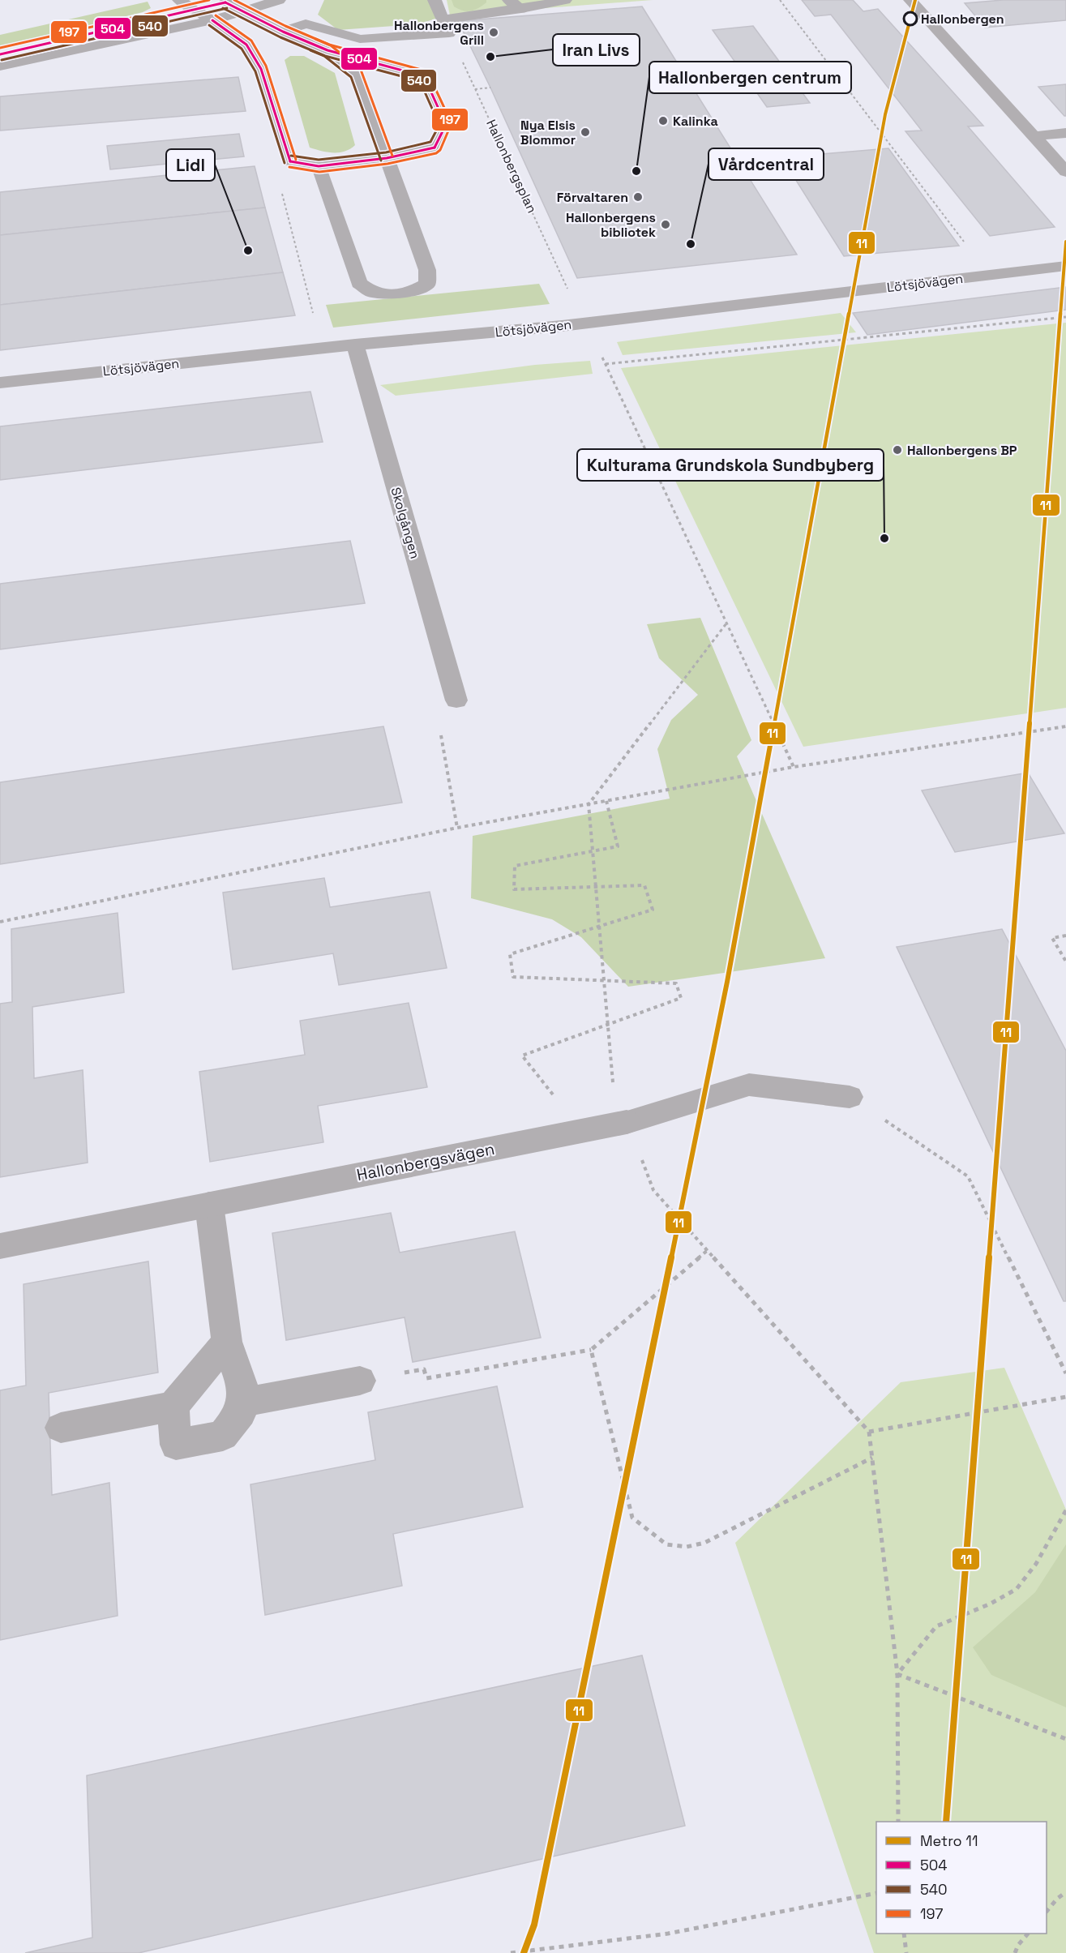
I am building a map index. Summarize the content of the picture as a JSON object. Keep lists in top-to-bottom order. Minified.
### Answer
{"streets":{"street":["Lötsjövägen","Skolgången","Hallonbergsvägen"],"path":["Hallonbergsplan"]},"crossings":[["Lötsjövägen","Skolgången"]],"places":["Hallonbergen","Hallonbergens Grill","Iran Livs","Kalinka","Nya Elsis Blommor","Hallonbergen centrum","Förvaltaren","Hallonbergens bibliotek","Vårdcentral","Lidl","Hallonbergens BP","Kulturama Grundskola Sundbyberg"],"lines":["metro line 11","transit line 197","transit line 504","transit line 540"],"legend":["Metro 11","504","540","197"]}
